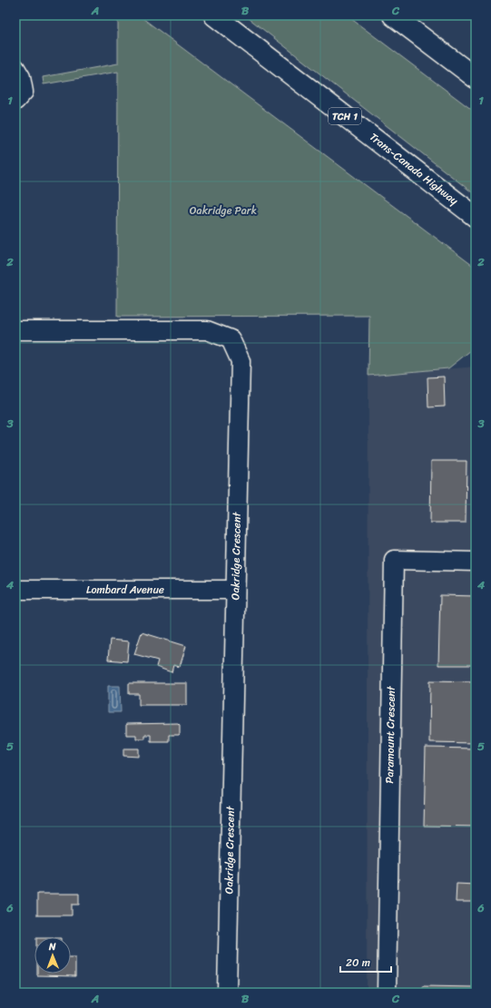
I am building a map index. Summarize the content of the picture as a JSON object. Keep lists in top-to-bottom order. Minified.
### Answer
{"streets":{"highway":["TCH 1","Trans-Canada Highway"],"street":["Oakridge Crescent","Lombard Avenue","Paramount Crescent"]},"crossings":[["Oakridge Crescent","Lombard Avenue"]],"parks":["Oakridge Park"],"scale_bar":"20 m","north":"top","grid":{"columns":["A","B","C"],"rows":["1","2","3","4","5","6"]}}
